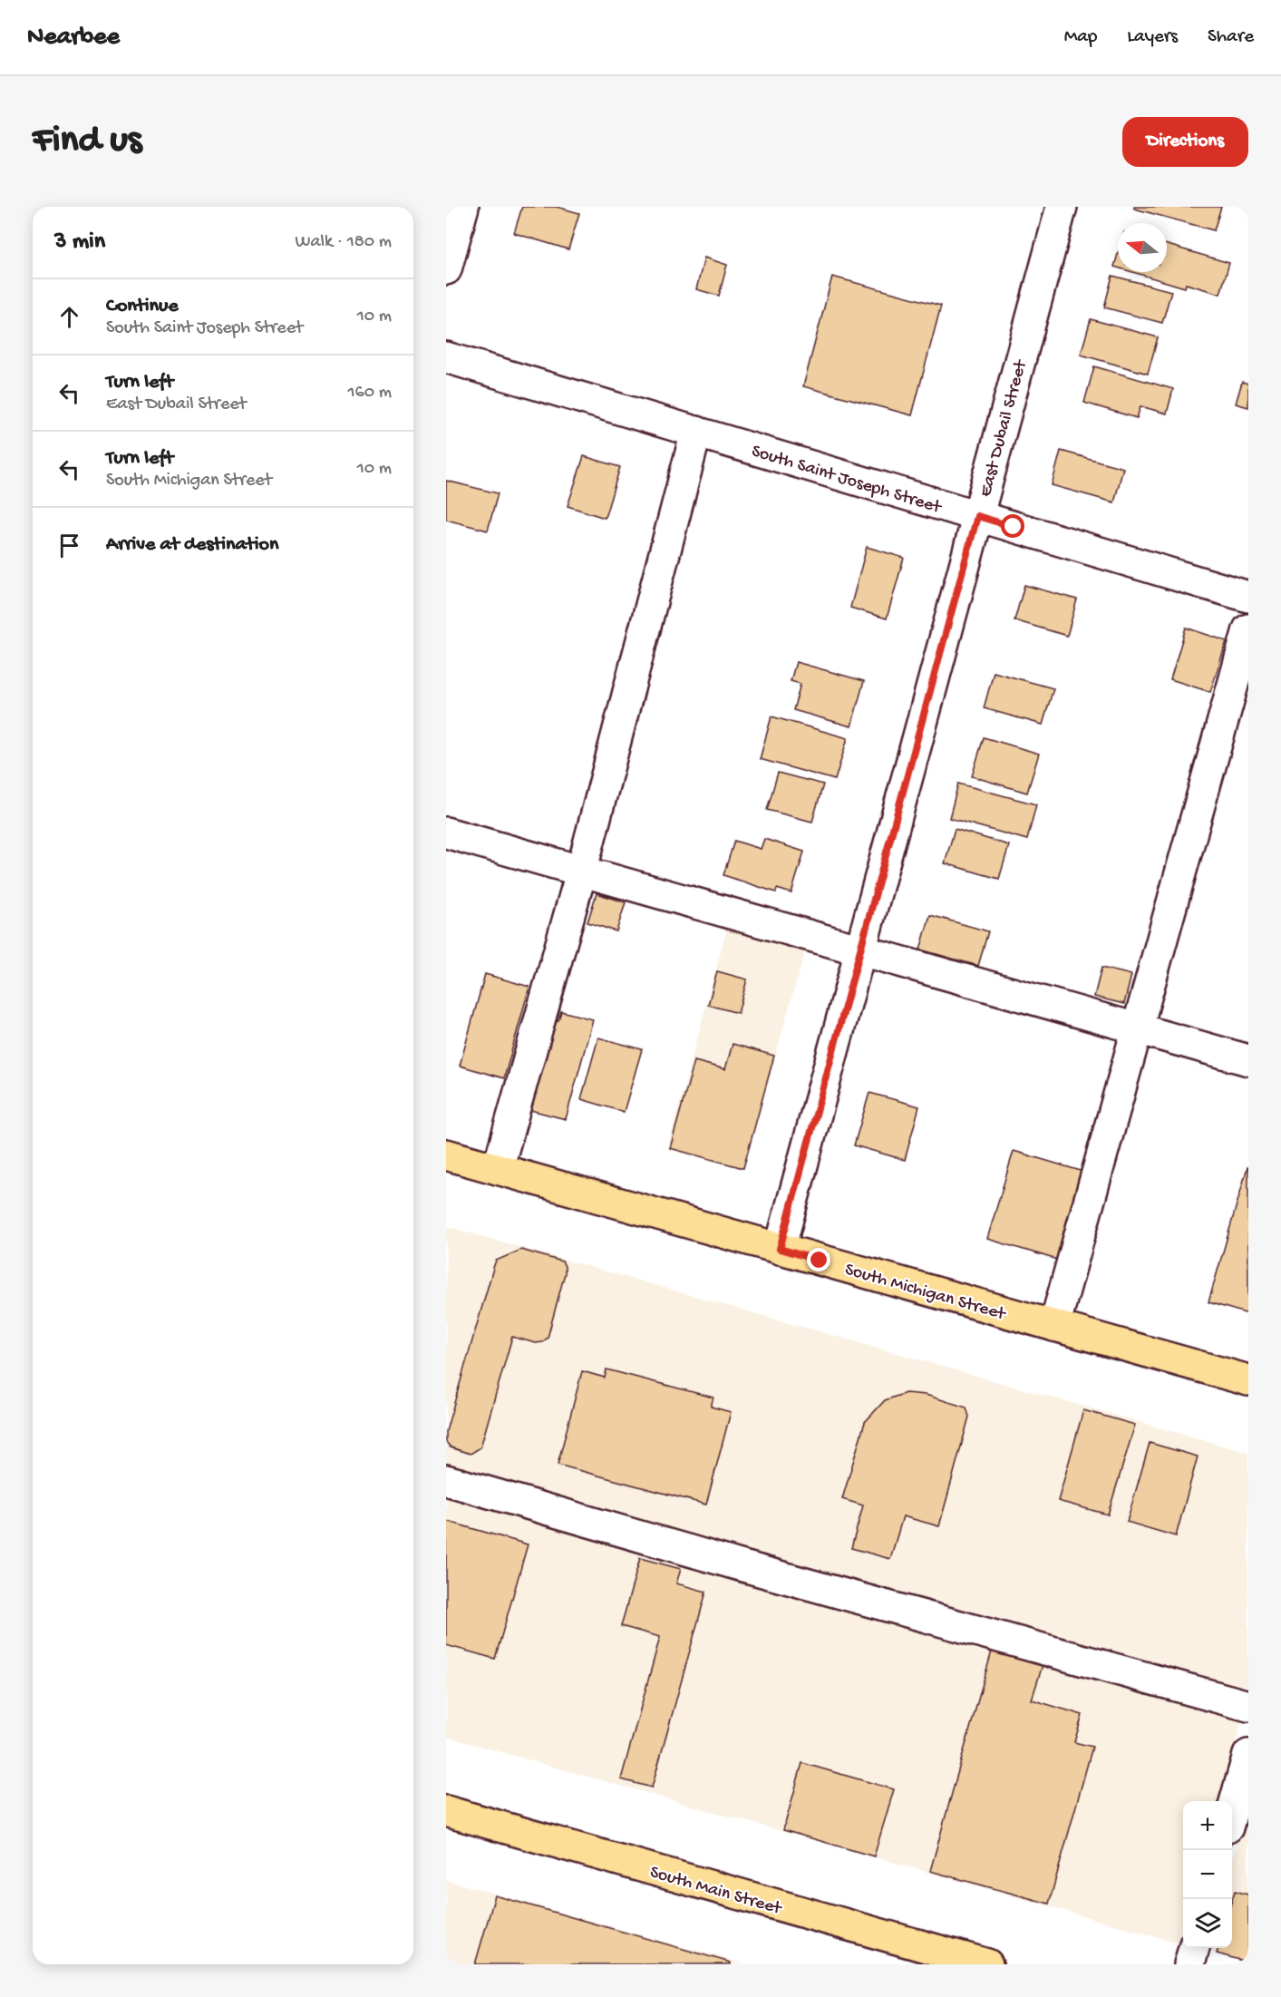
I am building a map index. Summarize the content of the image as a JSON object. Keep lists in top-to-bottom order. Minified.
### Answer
{"streets":{"main road":["South Michigan Street","South Main Street"],"street":["East Dubail Street","South Saint Joseph Street"]},"crossings":[["East Dubail Street","South Saint Joseph Street"],["East Dubail Street","South Michigan Street"]],"north":"left","page":{"header":"Nearbee","nav":["Map","Layers","Share"],"buttons":"Directions","title":"Find us","heading":["3 min","Walk · 180 m"],"list":[["Continue","South Saint Joseph Street","10 m"],["Turn left","East Dubail Street","160 m"],["Turn left","South Michigan Street","10 m"],"Arrive at destination"],"map_buttons":["+","−"]}}
